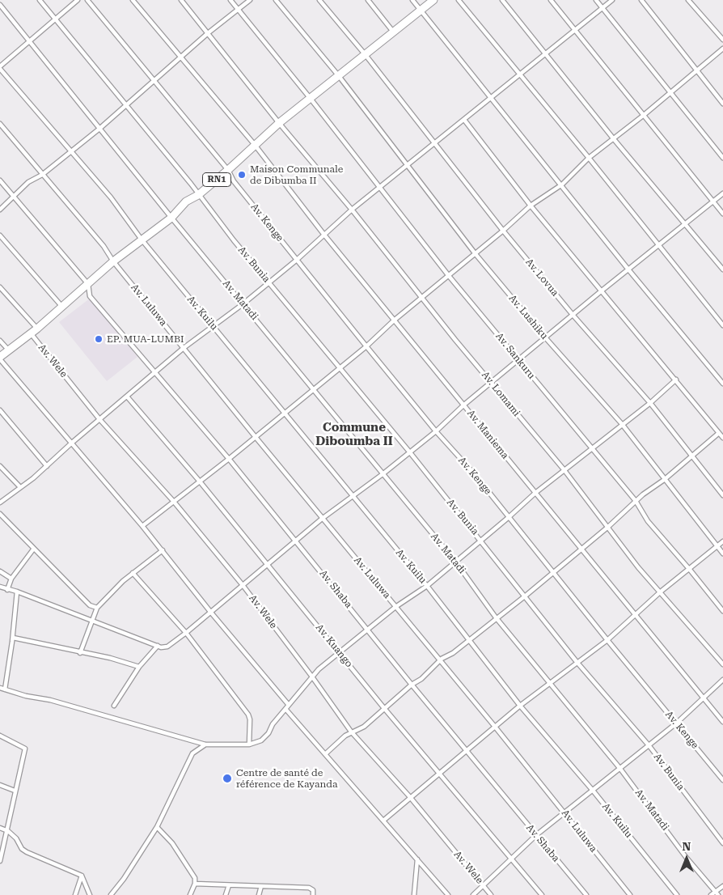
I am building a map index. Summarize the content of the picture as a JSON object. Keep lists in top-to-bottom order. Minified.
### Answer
{"streets":{"highway":["RN1"],"street":["Av. Kenge","Av. Bunia","Av. Lovua","Av. Matadi","Av. Luluwa","Av. Kuilu","Av. Lushiku","Av. Sankuru","Av. Wele","Av. Lomami","Av. Maniema","Av. Shaba","Av. Kuango"]},"crossings":[["RN1","Av. Kenge"],["RN1","Av. Bunia"],["RN1","Av. Lovua"],["RN1","Av. Matadi"],["RN1","Av. Luluwa"],["RN1","Av. Kuilu"],["RN1","Av. Lushiku"],["RN1","Av. Sankuru"],["RN1","Av. Wele"],["RN1","Av. Lomami"],["RN1","Av. Maniema"],["RN1","Av. Shaba"]],"districts":["Commune Diboumba II"],"places":["Maison Communale de Dibumba II","EP. MUA-LUMBI","Centre de santé de référence de Kayanda"],"north":"top"}
